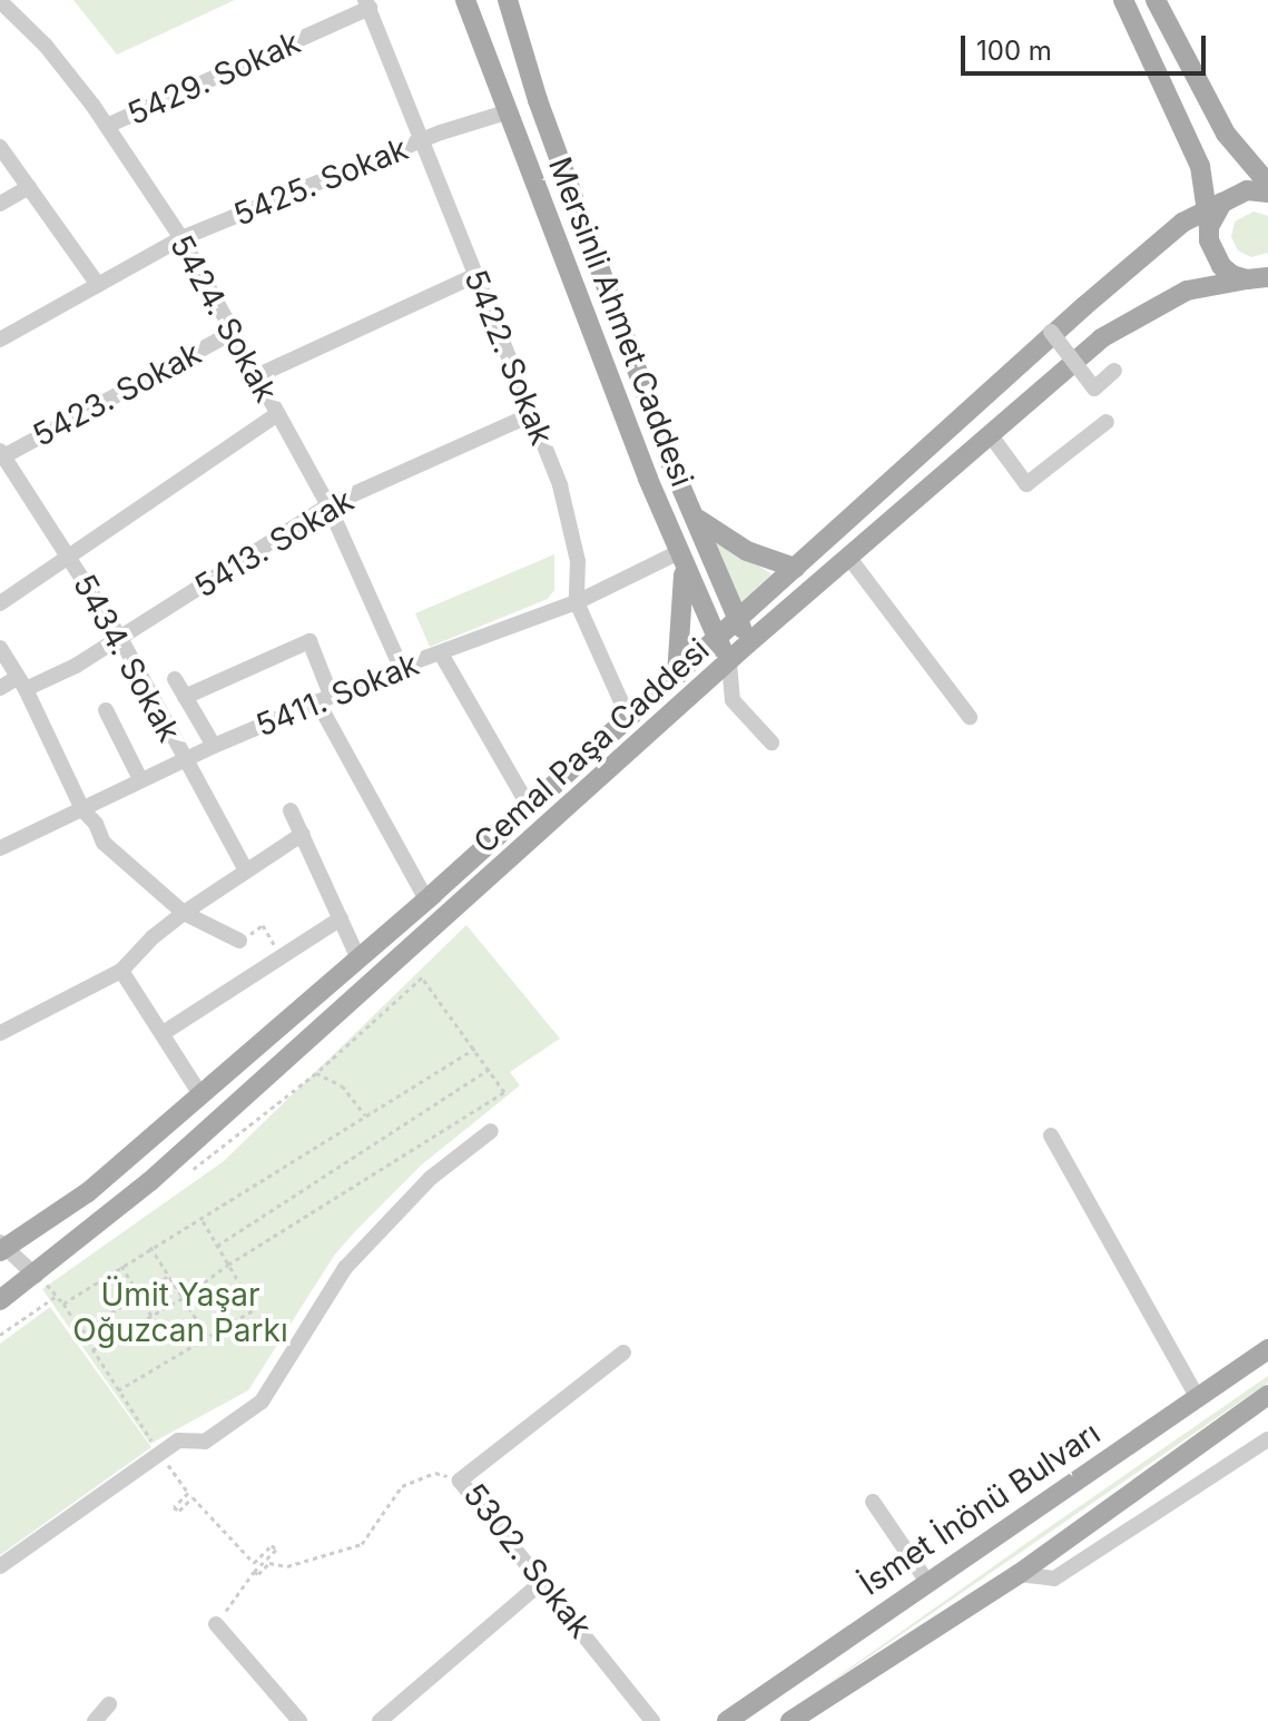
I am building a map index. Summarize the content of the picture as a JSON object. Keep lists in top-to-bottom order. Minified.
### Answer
{"streets":{"main road":["Mersinli Ahmet Caddesi","Cemal Paşa Caddesi","İsmet İnönü Bulvarı"],"street":["5429. Sokak","5425. Sokak","5424. Sokak","5422. Sokak","5423. Sokak","5413. Sokak","5434. Sokak","5411. Sokak","5302. Sokak"]},"crossings":[["5429. Sokak","5424. Sokak"],["5429. Sokak","5422. Sokak"],["5425. Sokak","5424. Sokak"],["5425. Sokak","Mersinli Ahmet Caddesi"],["5425. Sokak","5422. Sokak"],["5424. Sokak","5423. Sokak"],["5424. Sokak","5413. Sokak"],["5424. Sokak","5411. Sokak"],["Mersinli Ahmet Caddesi","5411. Sokak"],["Mersinli Ahmet Caddesi","Cemal Paşa Caddesi"],["5422. Sokak","5413. Sokak"],["5422. Sokak","5411. Sokak"],["5422. Sokak","Cemal Paşa Caddesi"],["5423. Sokak","5434. Sokak"],["5413. Sokak","5434. Sokak"],["5434. Sokak","5411. Sokak"]],"parks":["Ümit Yaşar Oğuzcan Parkı"],"scale_bar":"100 m"}
